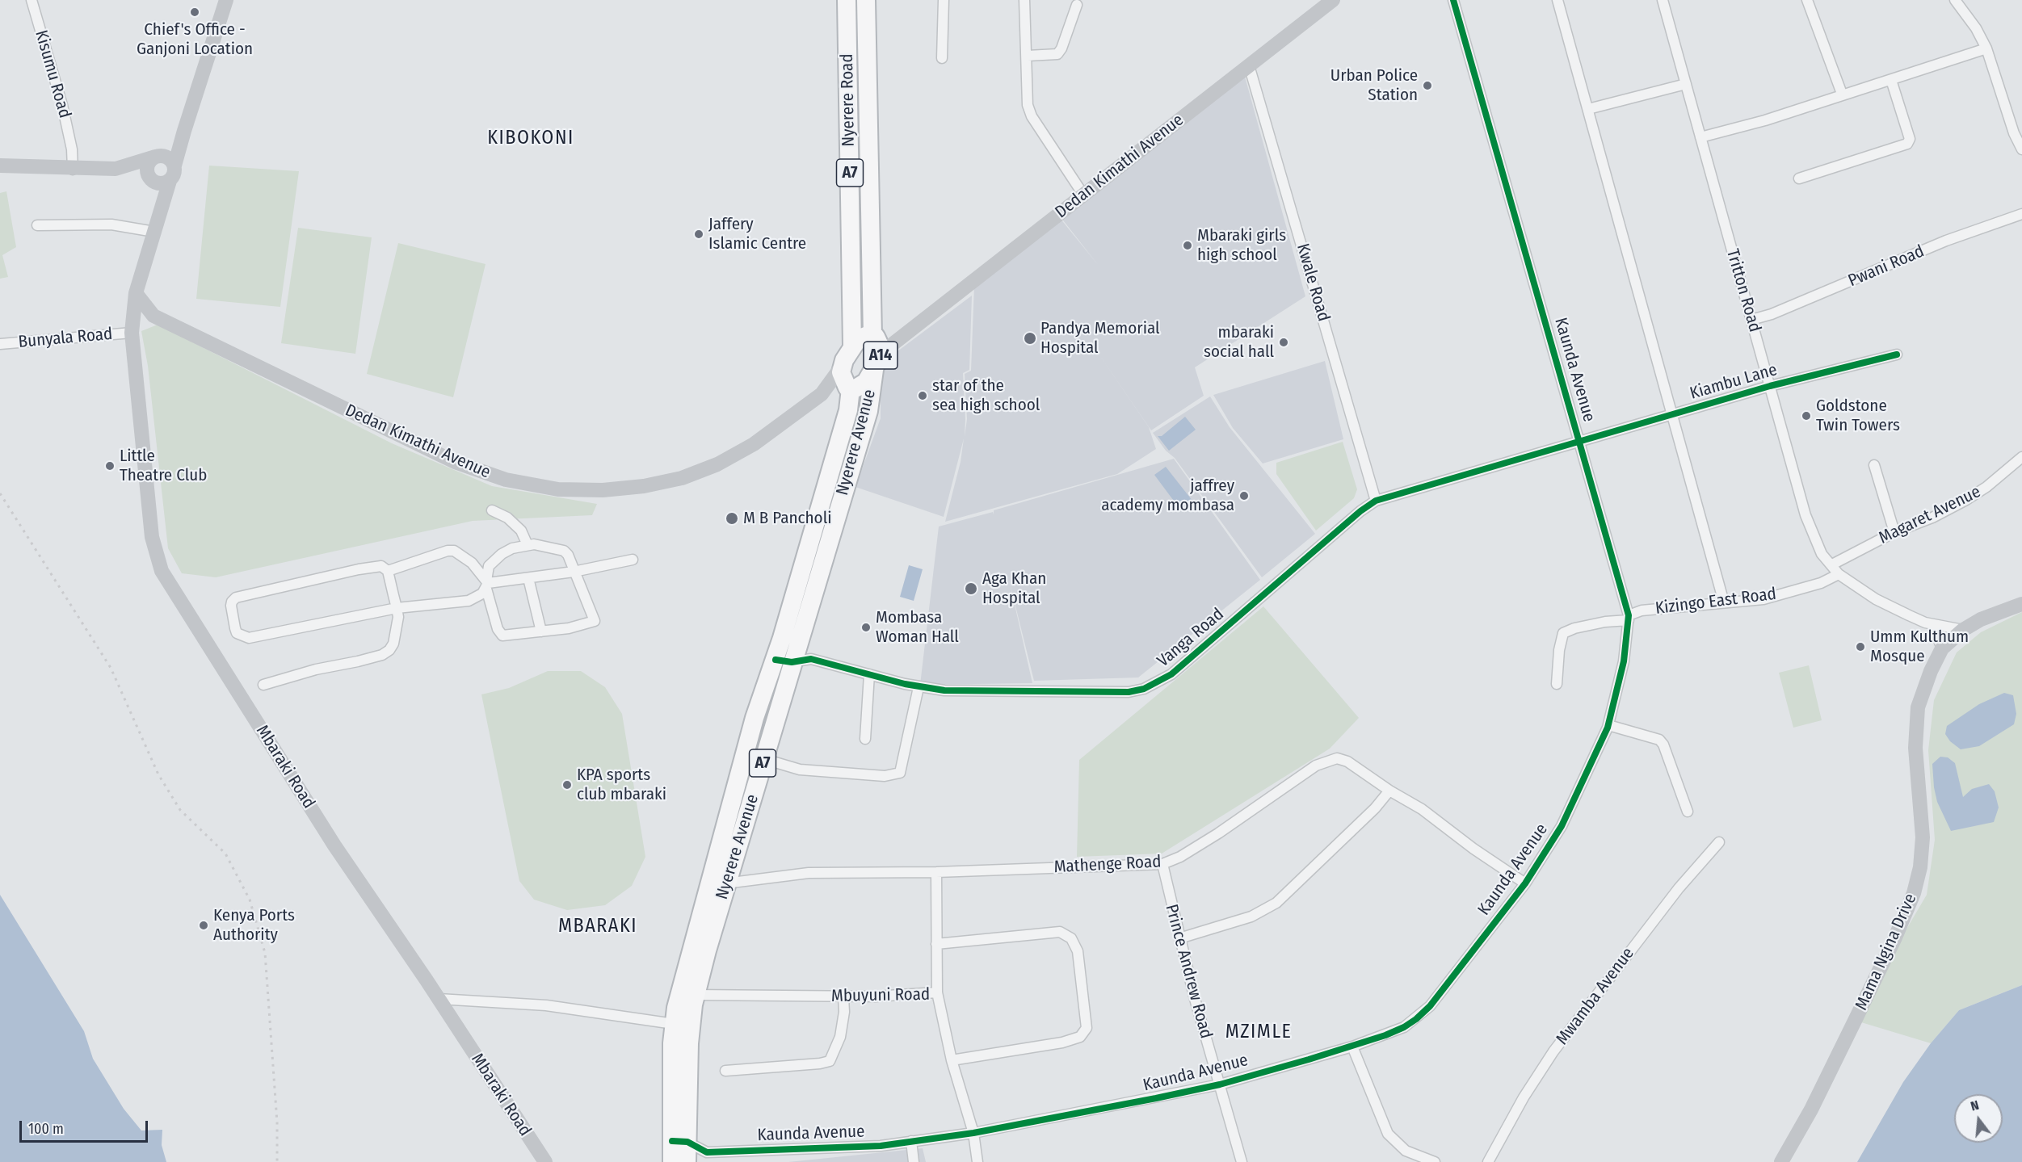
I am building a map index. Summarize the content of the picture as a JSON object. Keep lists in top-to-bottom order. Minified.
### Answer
{"streets":{"highway":["Nyerere Road","A7","A14","Nyerere Avenue"],"street":["Kisumu Road","Dedan Kimathi Avenue","Pwani Road","Kwale Road","Tritton Road","Bunyala Road","Kaunda Avenue","Kiambu Lane","Magaret Avenue","Kizingo East Road","Vanga Road","Mbaraki Road","Mathenge Road","Mama Ngina Drive","Prince Andrew Road","Mbuyuni Road","Mwamba Avenue"]},"crossings":[["Nyerere Road","Dedan Kimathi Avenue"],["Nyerere Road","A14"],["Dedan Kimathi Avenue","Kwale Road"],["Dedan Kimathi Avenue","A14"],["Dedan Kimathi Avenue","Mbaraki Road"],["Pwani Road","Tritton Road"],["Kwale Road","Vanga Road"],["Tritton Road","Kiambu Lane"],["Tritton Road","Magaret Avenue"],["Tritton Road","Kizingo East Road"],["Bunyala Road","Mbaraki Road"],["A14","Nyerere Avenue"],["Kaunda Avenue","Kiambu Lane"],["Kaunda Avenue","Nyerere Avenue"],["Kaunda Avenue","Kizingo East Road"],["Kaunda Avenue","Vanga Road"],["Kaunda Avenue","Mathenge Road"],["Kaunda Avenue","Prince Andrew Road"],["Kaunda Avenue","Mbuyuni Road"],["Kiambu Lane","Vanga Road"],["Nyerere Avenue","Vanga Road"],["Nyerere Avenue","Mathenge Road"],["Nyerere Avenue","Mbuyuni Road"],["Mathenge Road","Prince Andrew Road"]],"districts":["KIBOKONI","MBARAKI","MZIMLE"],"places":["Chief's Office - Ganjoni Location","Urban Police Station","Jaffery Islamic Centre","Mbaraki girls high school","Pandya Memorial Hospital","mbaraki social hall","star of the sea high school","Goldstone Twin Towers","Little Theatre Club","jaffrey academy mombasa","M B Pancholi","Aga Khan Hospital","Mombasa Woman Hall","Umm Kulthum Mosque","KPA sports club mbaraki","Kenya Ports Authority"],"scale_bar":"100 m","north":"top"}
